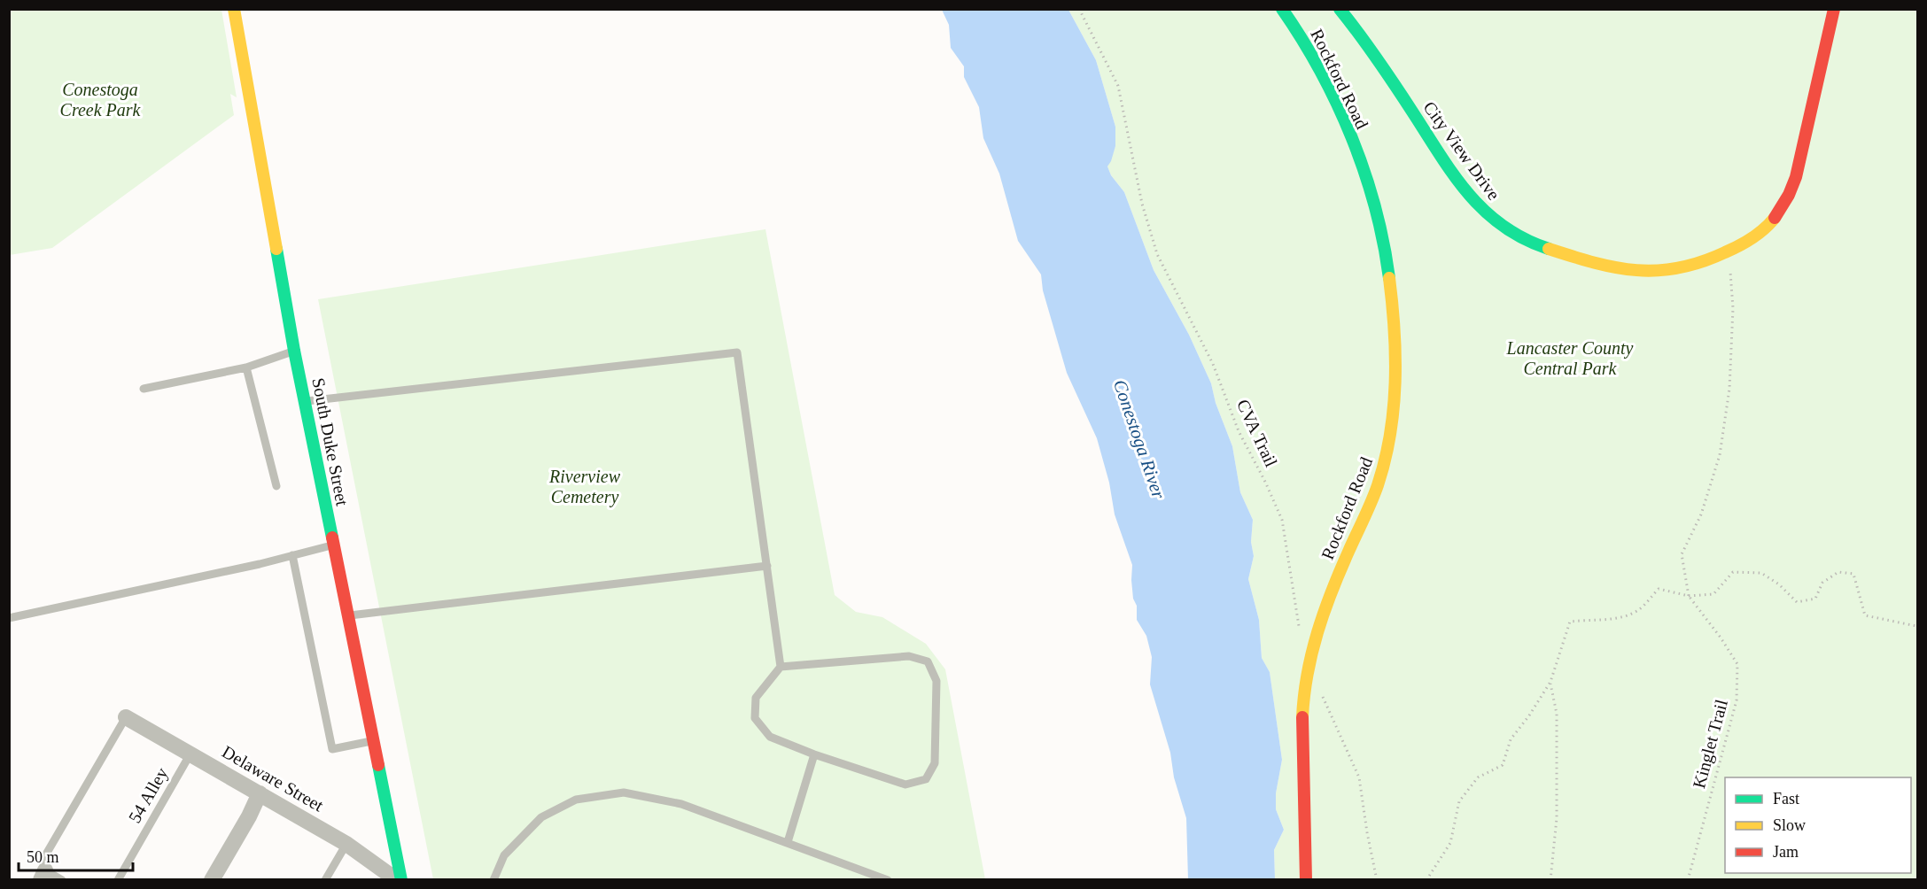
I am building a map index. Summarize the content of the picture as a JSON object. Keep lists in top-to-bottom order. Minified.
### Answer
{"streets":{"street":["Rockford Road","City View Drive","South Duke Street","Delaware Street"],"lane":["54 Alley"],"path":["CVA Trail","Kinglet Trail"]},"crossings":[["South Duke Street","Delaware Street"],["Delaware Street","54 Alley"]],"water":["Conestoga River"],"parks":["Conestoga Creek Park","Lancaster County Central Park","Riverview Cemetery"],"legend":["Fast","Slow","Jam"],"scale_bar":"50 m"}
